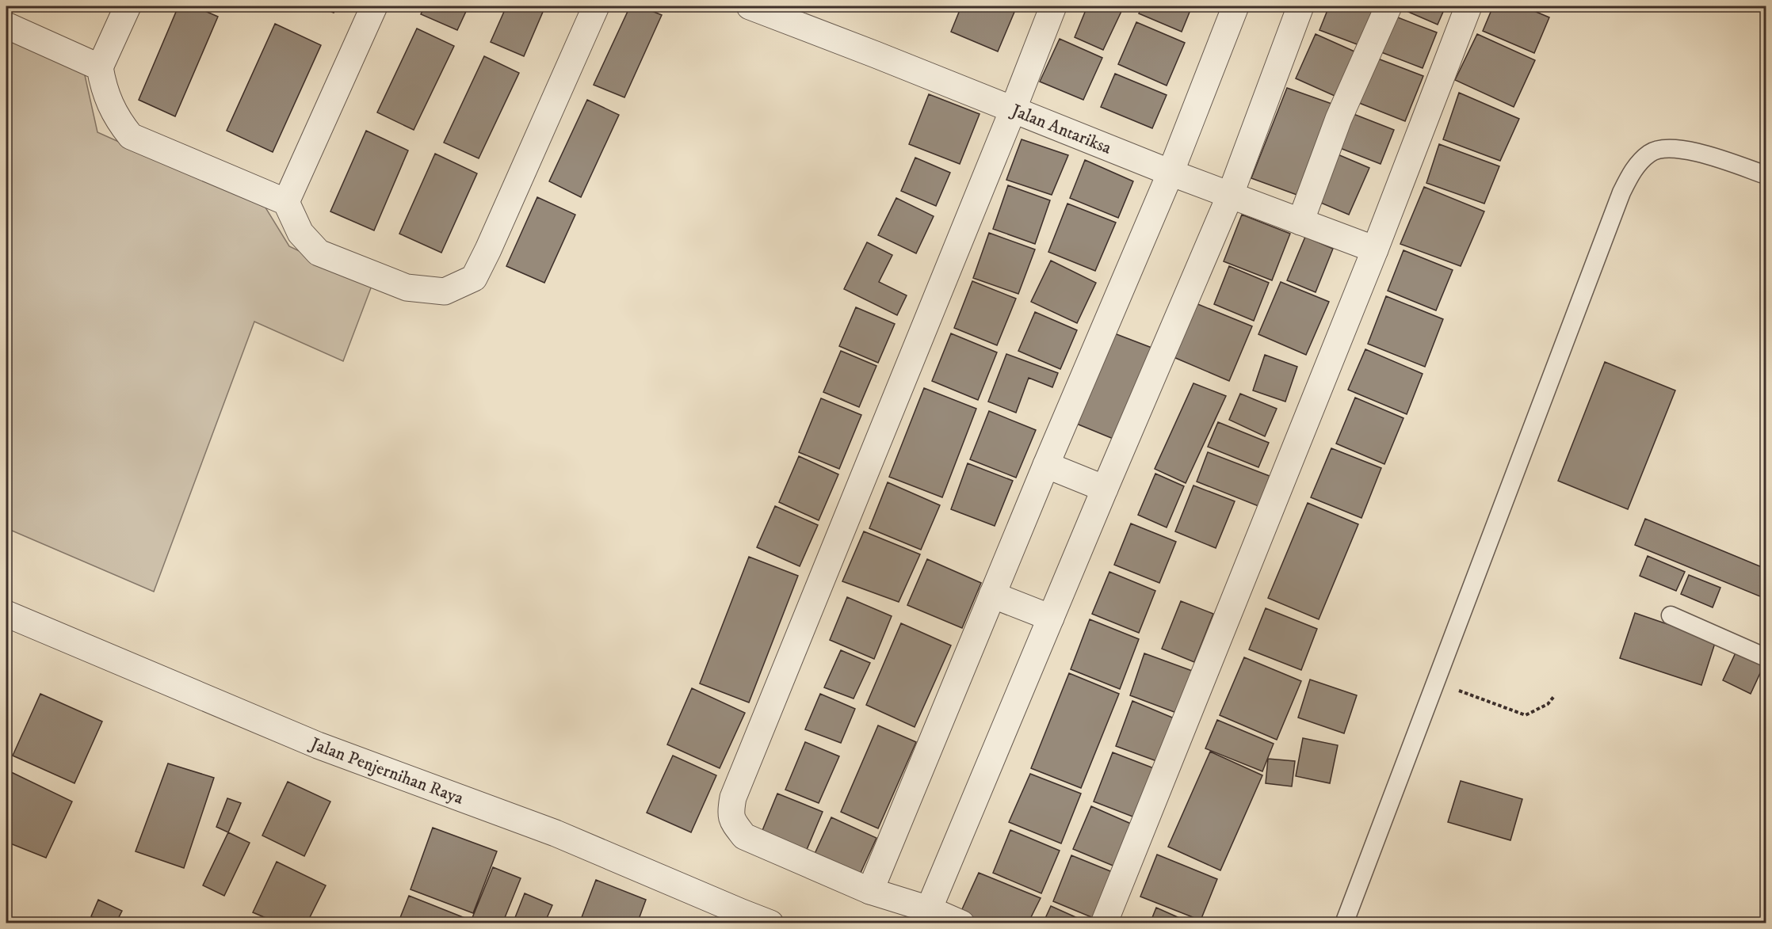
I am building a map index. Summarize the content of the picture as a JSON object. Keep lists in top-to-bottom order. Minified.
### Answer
{"streets":{"street":["Jalan Antariksa","Jalan Penjernihan Raya"]}}
